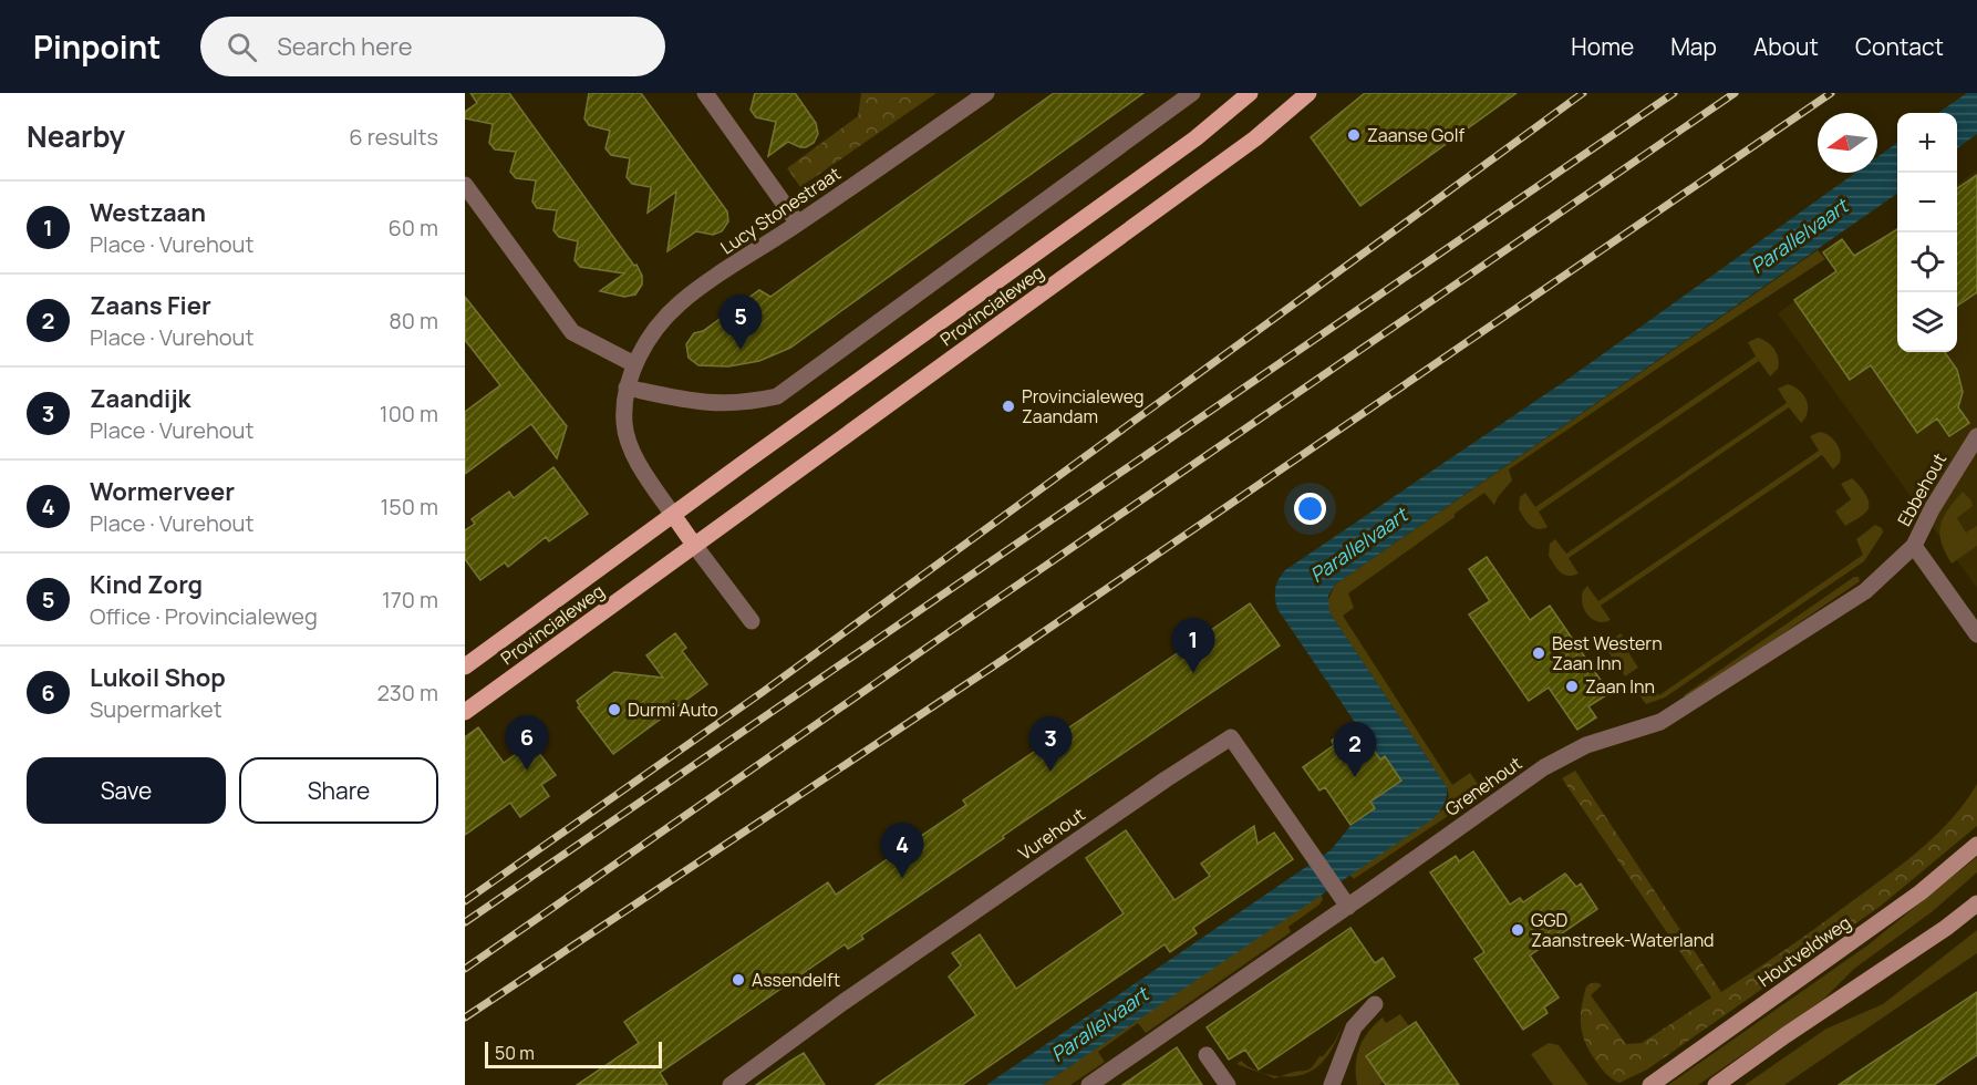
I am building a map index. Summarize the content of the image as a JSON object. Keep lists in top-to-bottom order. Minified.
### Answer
{"streets":{"main road":["Provincialeweg"],"street":["Lucy Stonestraat","Ebbehout","Grenehout","Vurehout","Houtveldweg"]},"crossings":[["Lucy Stonestraat","Provincialeweg"],["Ebbehout","Grenehout"],["Grenehout","Vurehout"]],"water":["Parallelvaart"],"places":["Zaanse Golf","Provincialeweg Zaandam","Best Western Zaan Inn","Zaan Inn","Durmi Auto","GGD Zaanstreek-Waterland","Assendelft"],"scale_bar":"50 m","north":"left","page":{"header":"Pinpoint","search":"Search here","nav":["Home","Map","About","Contact"],"heading":["Nearby","6 results"],"map_buttons":["+","−"],"list":[{"mark":"1","name":"Westzaan","note":"Place · Vurehout","value":"60 m"},{"mark":"2","name":"Zaans Fier","note":"Place · Vurehout","value":"80 m"},{"mark":"3","name":"Zaandijk","note":"Place · Vurehout","value":"100 m"},{"mark":"4","name":"Wormerveer","note":"Place · Vurehout","value":"150 m"},{"mark":"5","name":"Kind Zorg","note":"Office · Provincialeweg","value":"170 m"},{"mark":"6","name":"Lukoil Shop","note":"Supermarket","value":"230 m"}],"pins":["5","1","6","3","2","4"],"buttons":["Save","Share"],"scale":"50 m"}}
